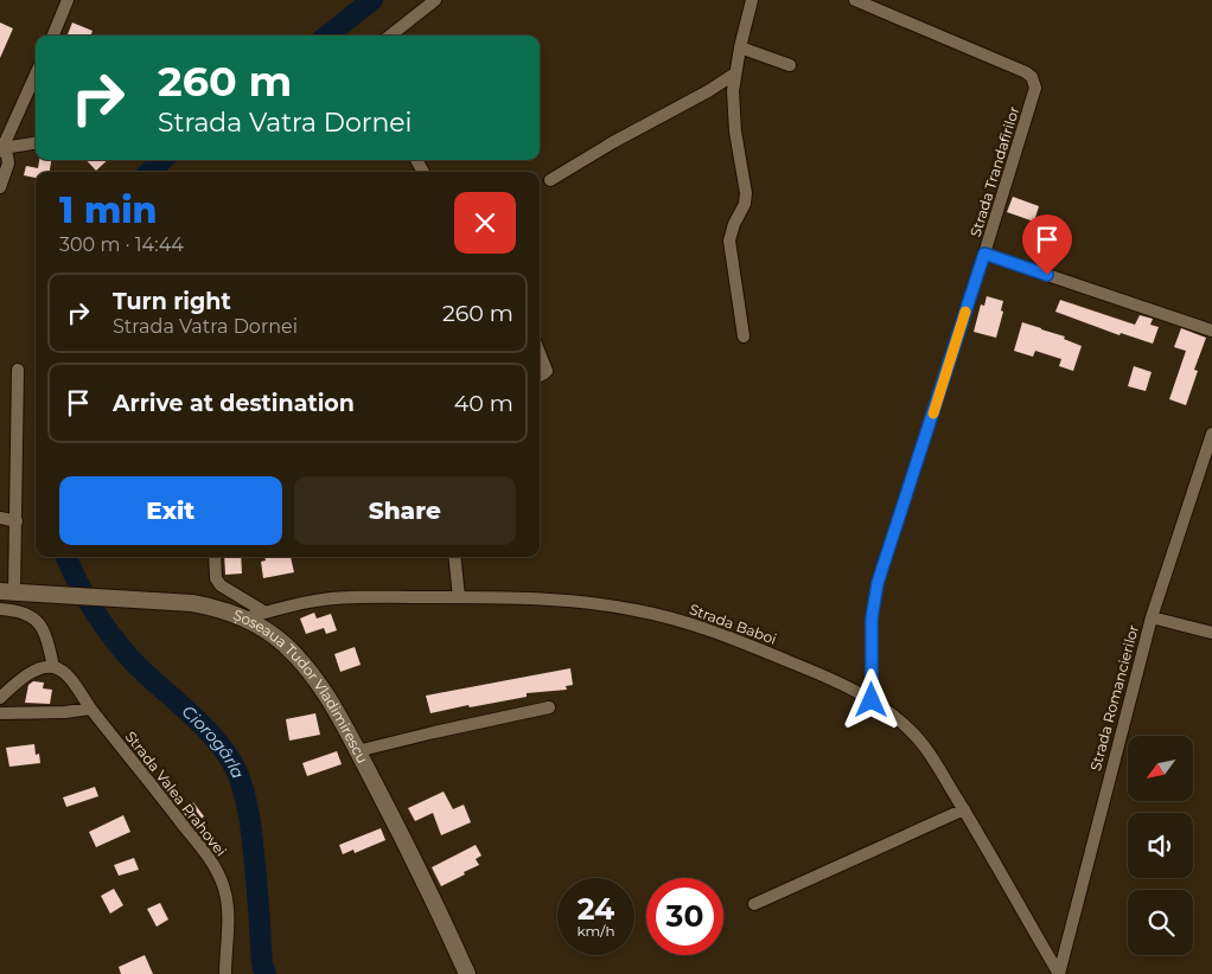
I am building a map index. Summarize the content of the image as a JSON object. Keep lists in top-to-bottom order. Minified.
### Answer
{"streets":{"main road":["Șoseaua Tudor Vladimirescu"],"street":["Strada Trandafirilor","Strada Baboi","Strada Romancierilor","Strada Valea Prahovei"]},"crossings":[["Strada Trandafirilor","Strada Baboi"],["Strada Baboi","Șoseaua Tudor Vladimirescu"],["Strada Baboi","Strada Romancierilor"]],"water":["Ciorogârla"],"north":"bottom left","page":{"turn":["260 m","Strada Vatra Dornei"],"heading":["1 min","300 m · 14:44"],"list":[{"name":"Turn right","note":"Strada Vatra Dornei","value":"260 m"},{"name":"Arrive at destination","value":"40 m"}],"buttons":["Exit","Share"],"speed":"24 km/h","limit":"30"}}
